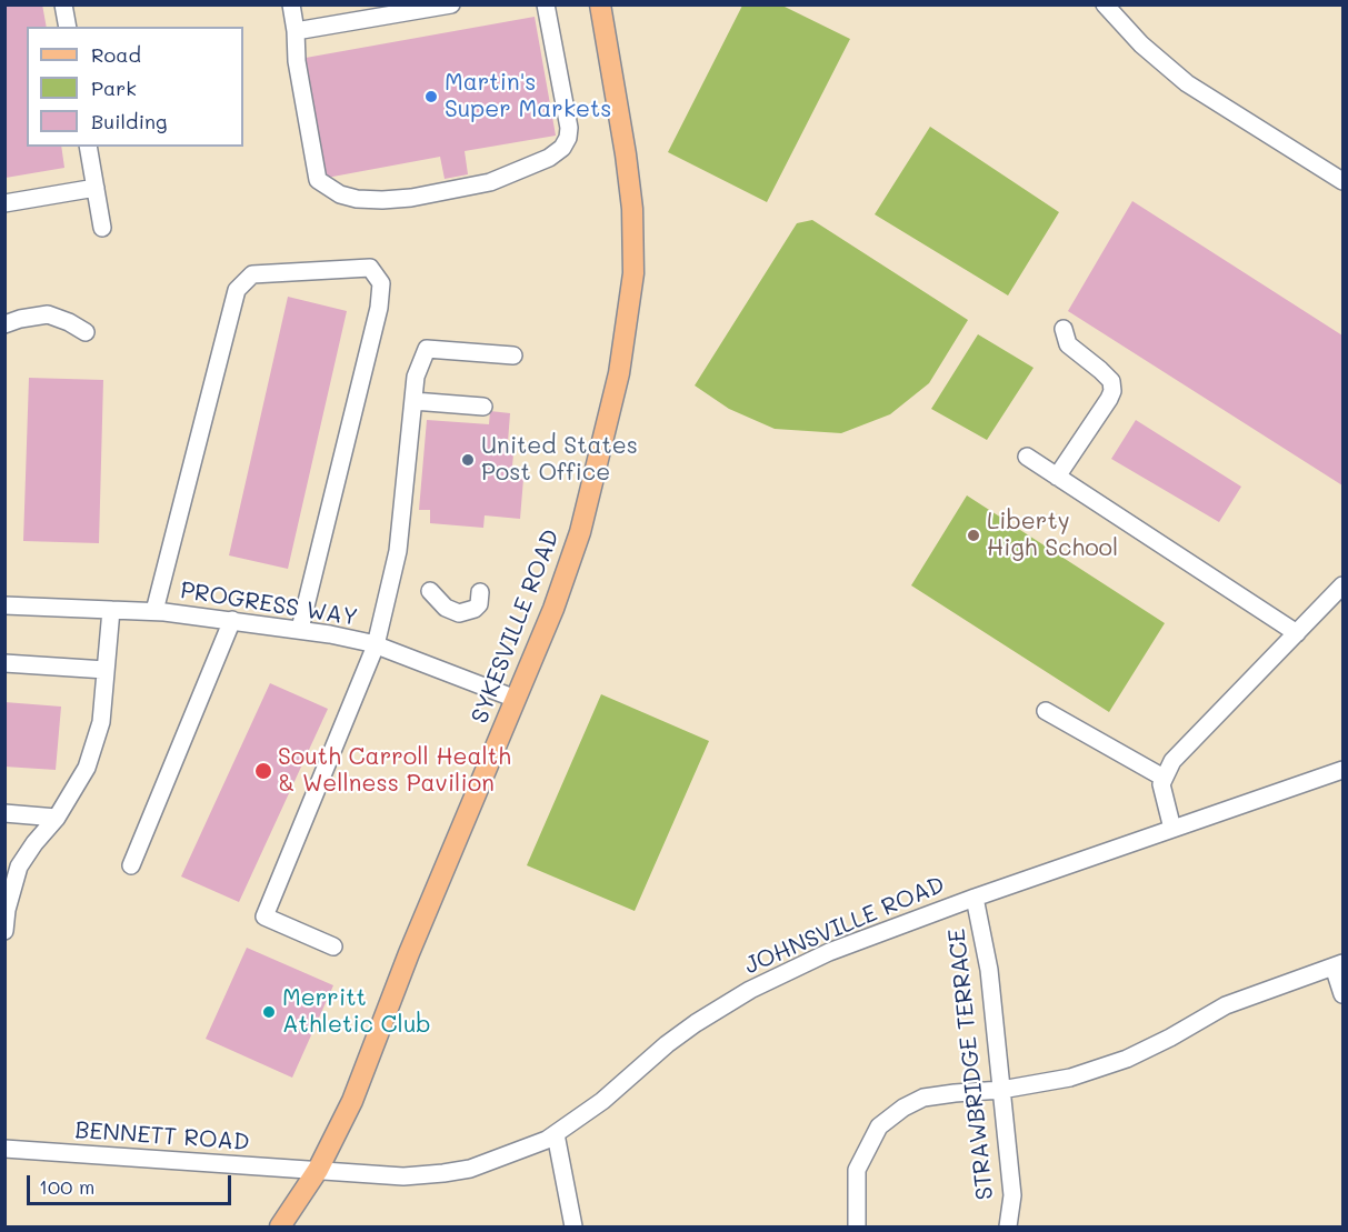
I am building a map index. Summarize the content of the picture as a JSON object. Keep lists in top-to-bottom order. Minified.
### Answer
{"streets":{"main road":["SYKESVILLE ROAD"],"street":["PROGRESS WAY","JOHNSVILLE ROAD","STRAWBRIDGE TERRACE","BENNETT ROAD"]},"crossings":[["PROGRESS WAY","SYKESVILLE ROAD"],["SYKESVILLE ROAD","JOHNSVILLE ROAD"],["SYKESVILLE ROAD","BENNETT ROAD"],["JOHNSVILLE ROAD","STRAWBRIDGE TERRACE"],["JOHNSVILLE ROAD","BENNETT ROAD"]],"places":["Martin's Super Markets","United States Post Office","Liberty High School","South Carroll Health & Wellness Pavilion","Merritt Athletic Club"],"legend":["Road","Park","Building"],"scale_bar":"100 m"}
